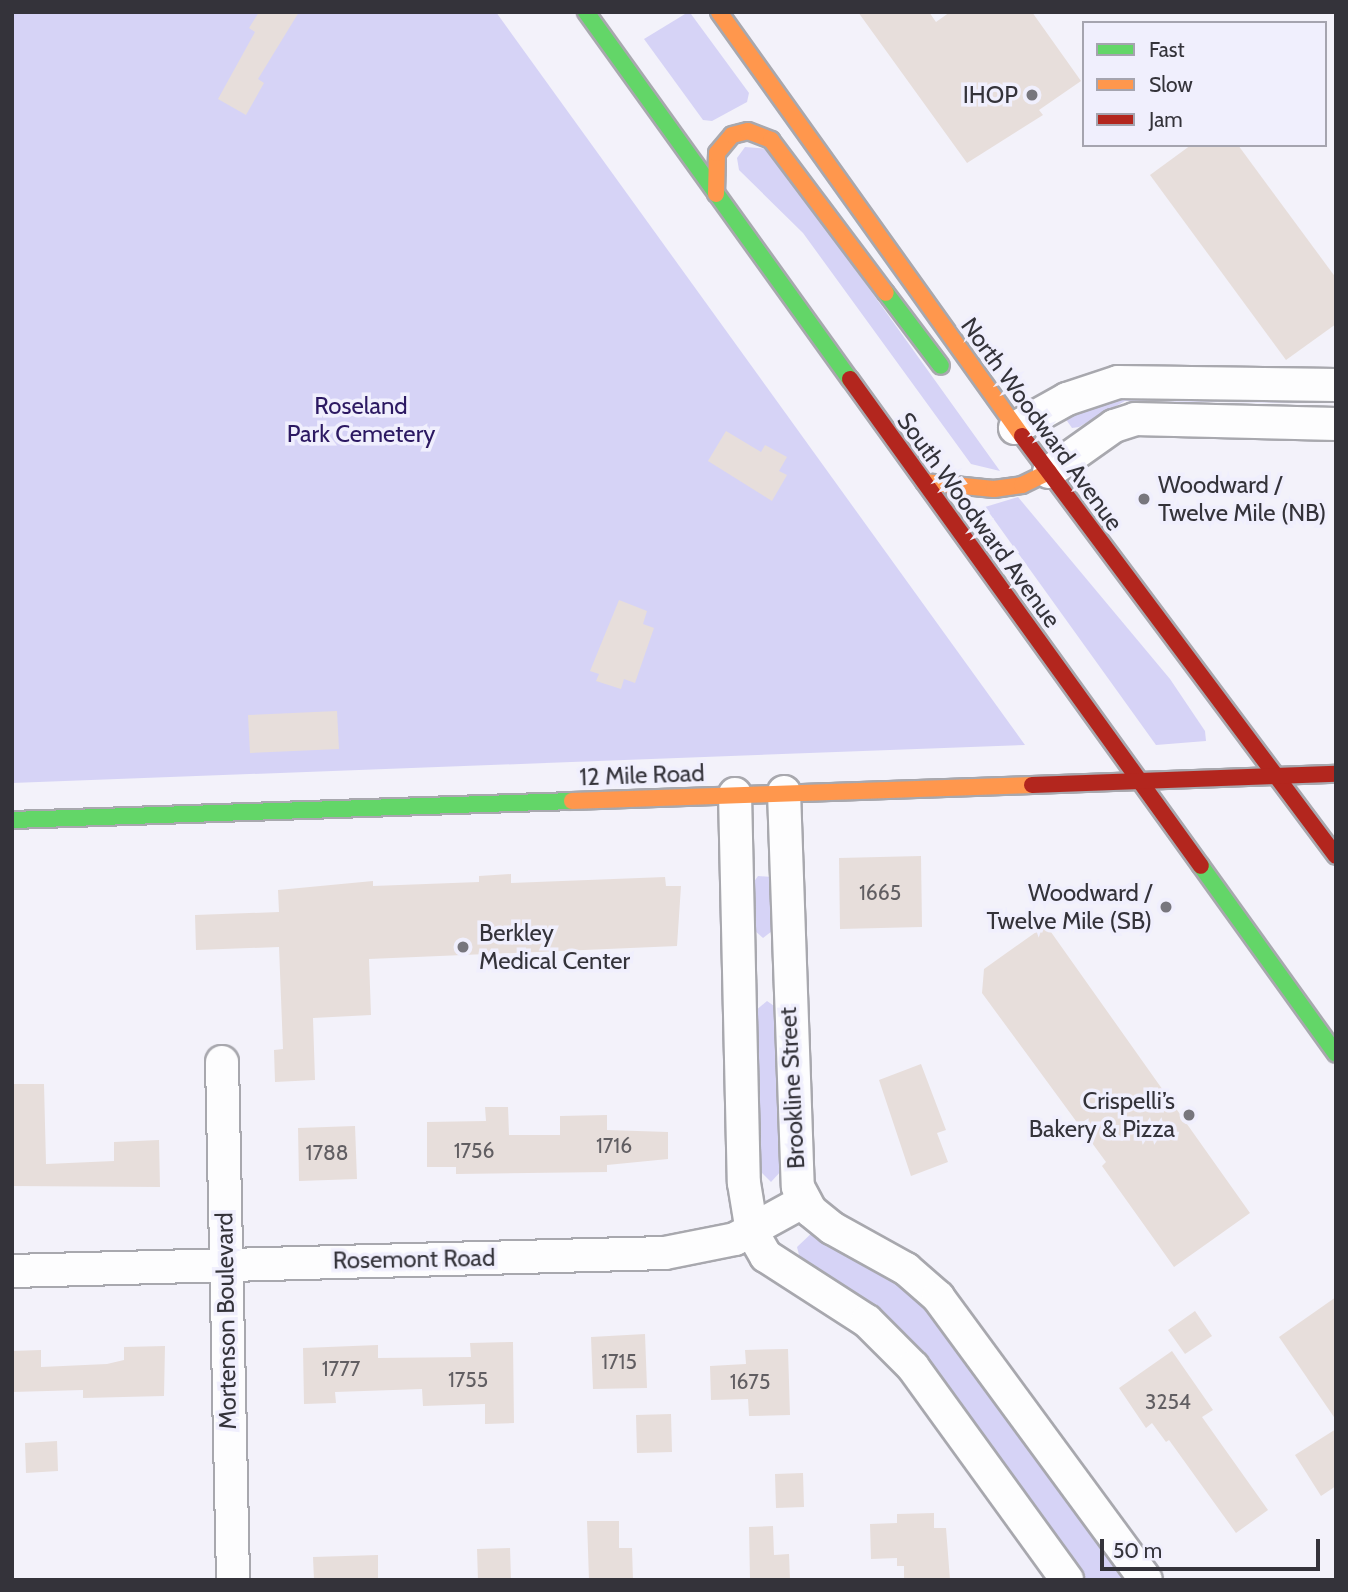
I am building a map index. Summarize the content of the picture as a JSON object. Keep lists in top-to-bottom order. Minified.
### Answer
{"streets":{"main road":["North Woodward Avenue","South Woodward Avenue","12 Mile Road"],"street":["Brookline Street","Rosemont Road","Mortenson Boulevard"]},"crossings":[["North Woodward Avenue","12 Mile Road"],["South Woodward Avenue","12 Mile Road"],["12 Mile Road","Brookline Street"],["Brookline Street","Rosemont Road"],["Rosemont Road","Mortenson Boulevard"]],"parks":["Roseland Park Cemetery"],"places":["IHOP","Woodward / Twelve Mile (NB)","Woodward / Twelve Mile (SB)","Berkley Medical Center","Crispelli’s Bakery & Pizza"],"house_numbers":["1665","1716","1756","1788","1715","1777","1755","1675","3254"],"legend":["Fast","Slow","Jam"],"scale_bar":"50 m"}
